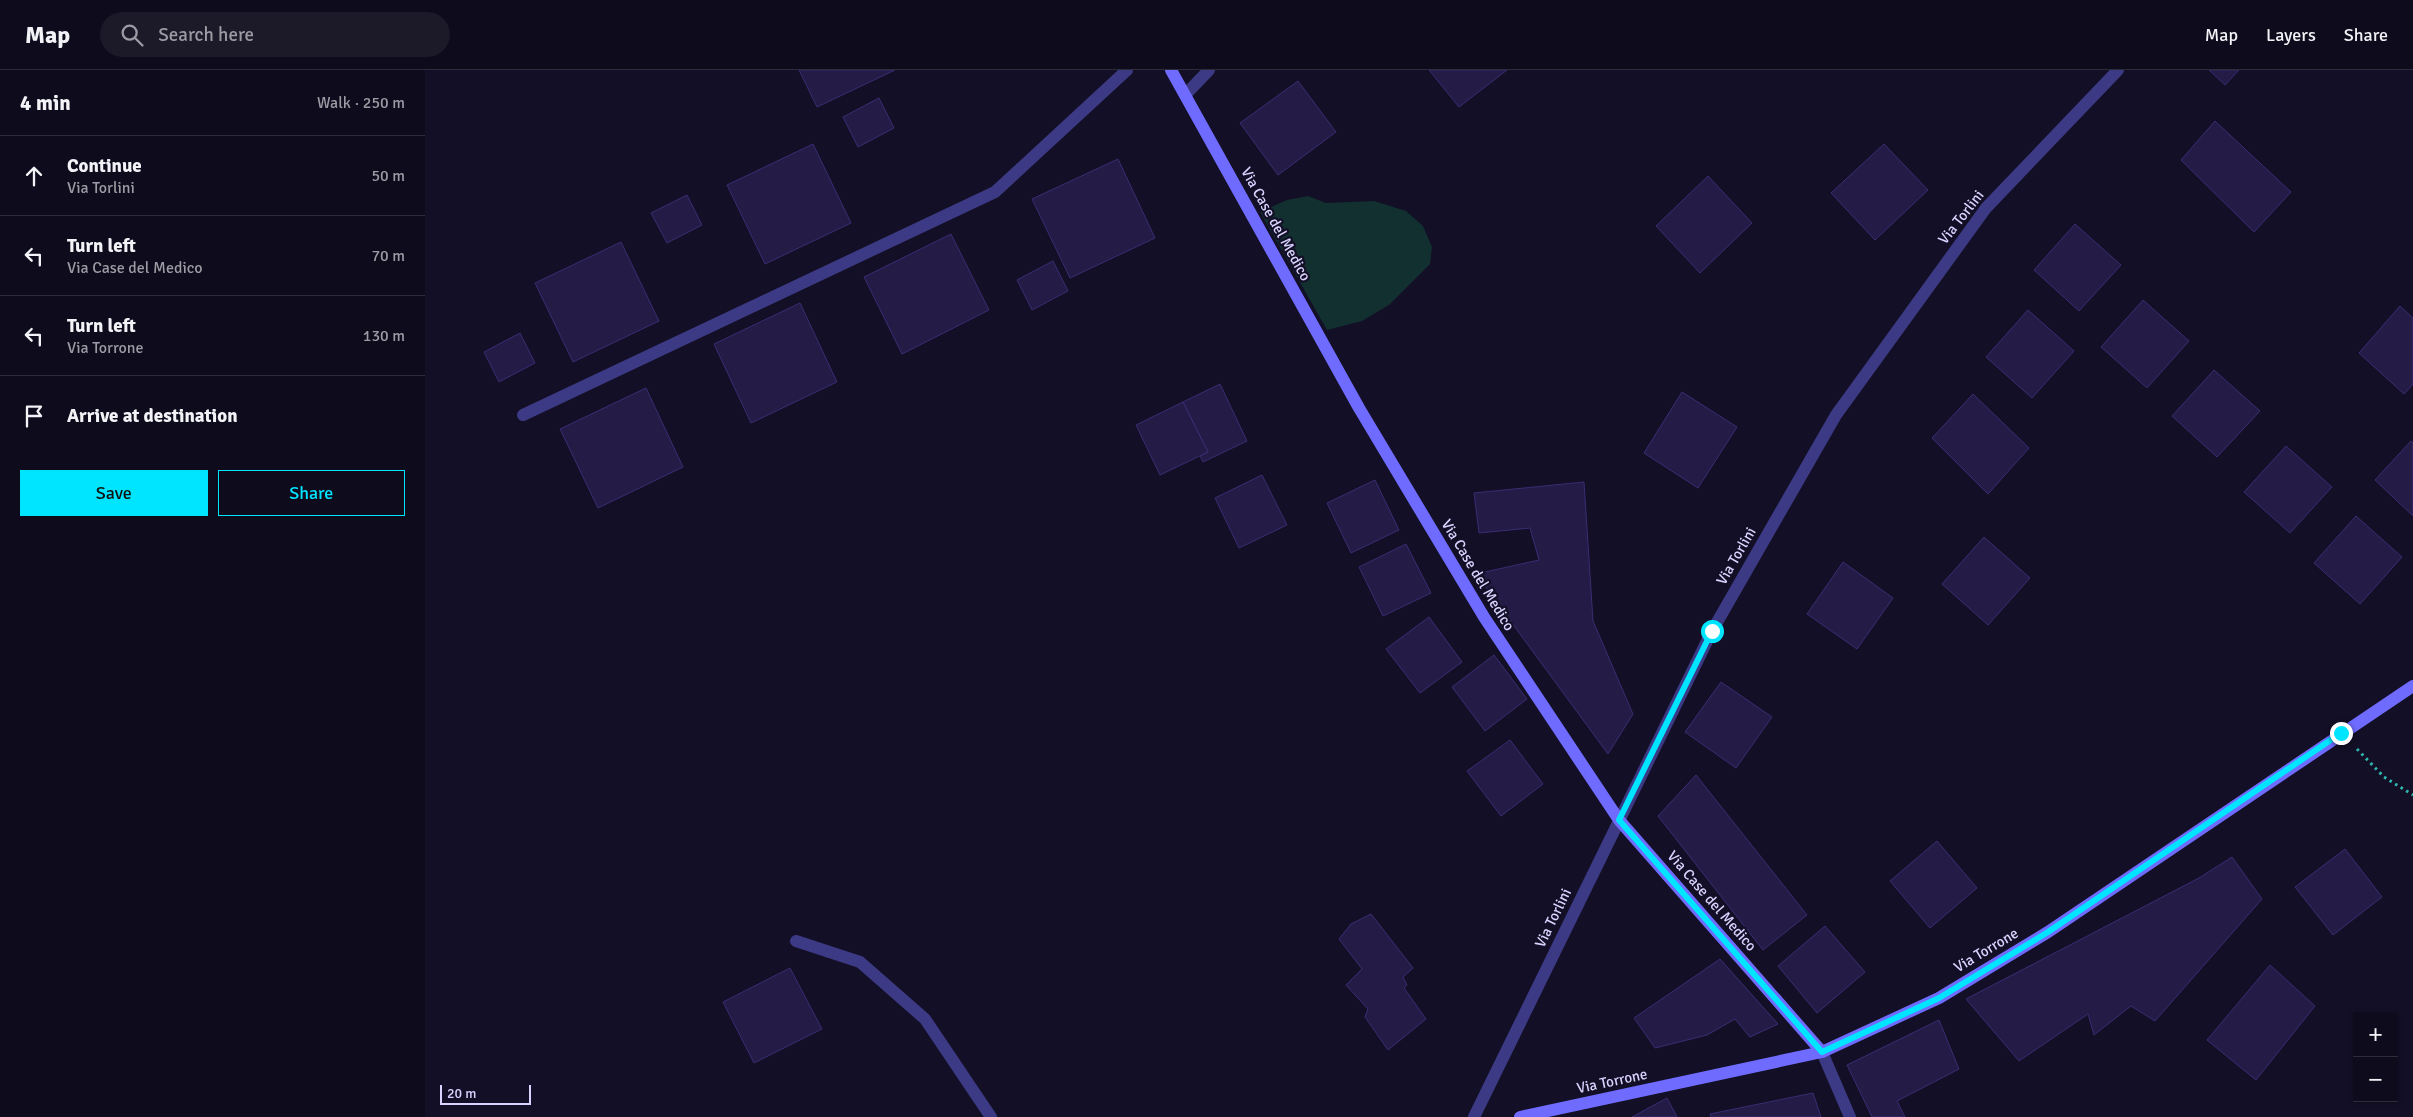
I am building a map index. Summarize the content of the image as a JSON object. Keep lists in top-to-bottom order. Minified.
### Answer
{"streets":{"main road":["Via Case del Medico","Via Torrone"],"street":["Via Torlini"]},"crossings":[["Via Torlini","Via Case del Medico"],["Via Case del Medico","Via Torrone"]],"scale_bar":"20 m","page":{"header":"Map","search":"Search here","nav":["Map","Layers","Share"],"heading":["4 min","Walk · 250 m"],"list":[["Continue","Via Torlini","50 m"],["Turn left","Via Case del Medico","70 m"],["Turn left","Via Torrone","130 m"],"Arrive at destination"],"buttons":["Save","Share"],"map_buttons":["+","−"],"scale":"20 m"}}
